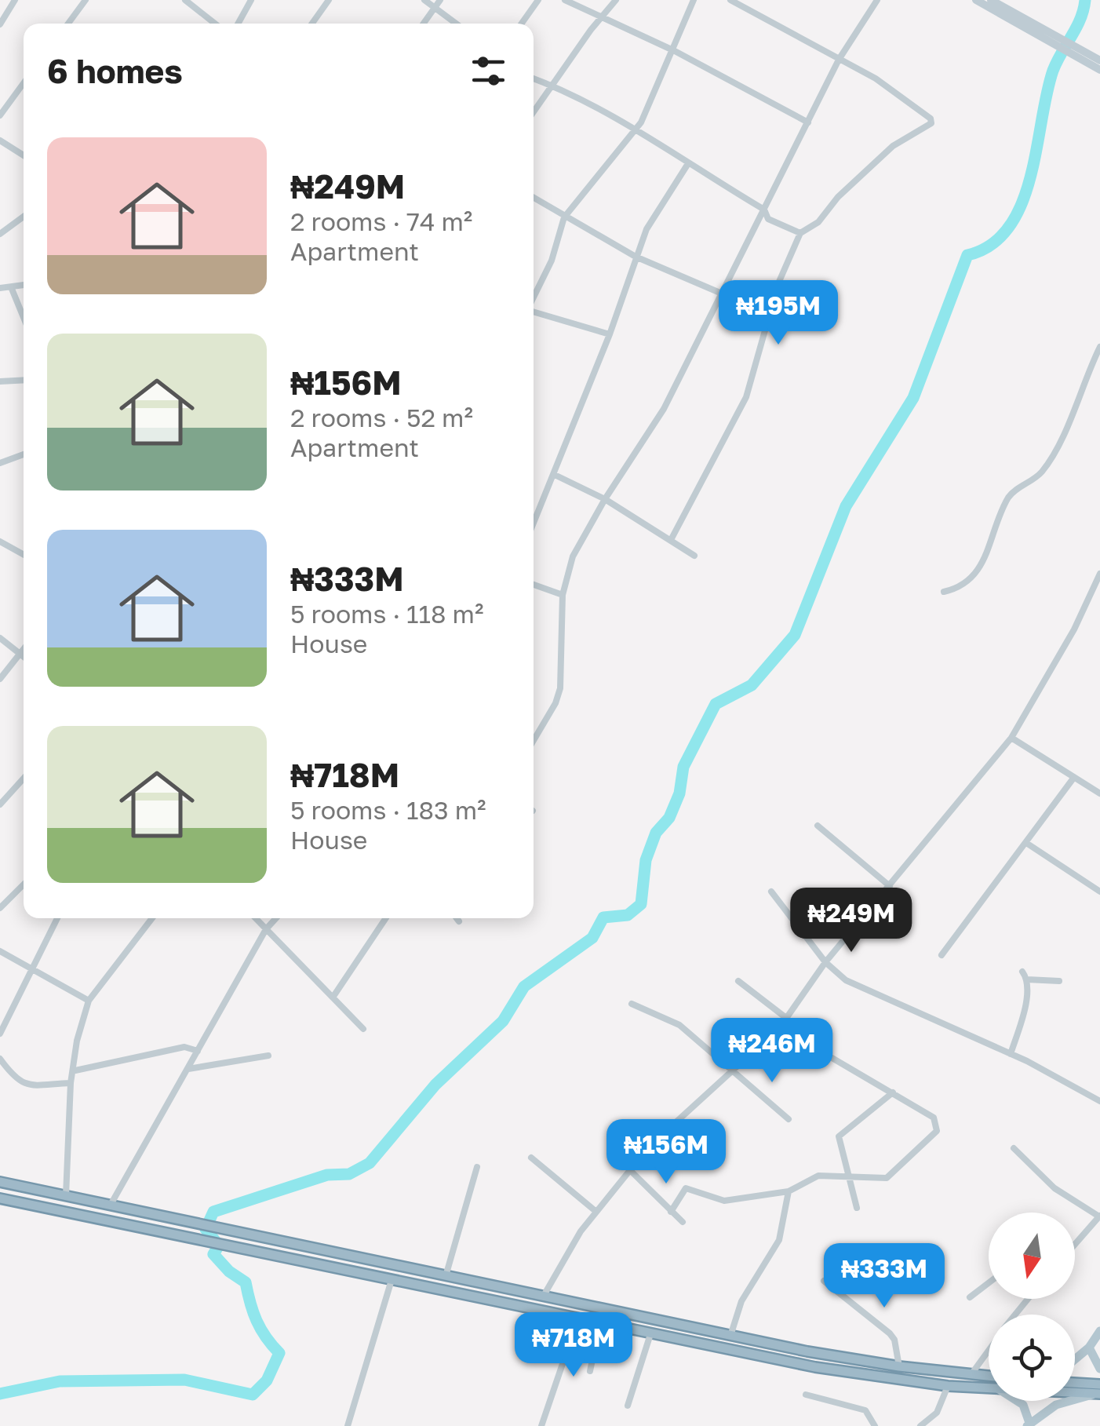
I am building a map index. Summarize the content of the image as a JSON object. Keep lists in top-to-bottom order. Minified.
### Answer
{"north":"bottom","page":{"heading":"6 homes","list":[{"name":"₦249M","note":"2 rooms · 74 m² · Apartment"},{"name":"₦156M","note":"2 rooms · 52 m² · Apartment"},{"name":"₦333M","note":"5 rooms · 118 m² · House"},{"name":"₦718M","note":"5 rooms · 183 m² · House"}],"price":["₦195M","₦249M","₦246M","₦156M","₦333M","₦718M"]}}
